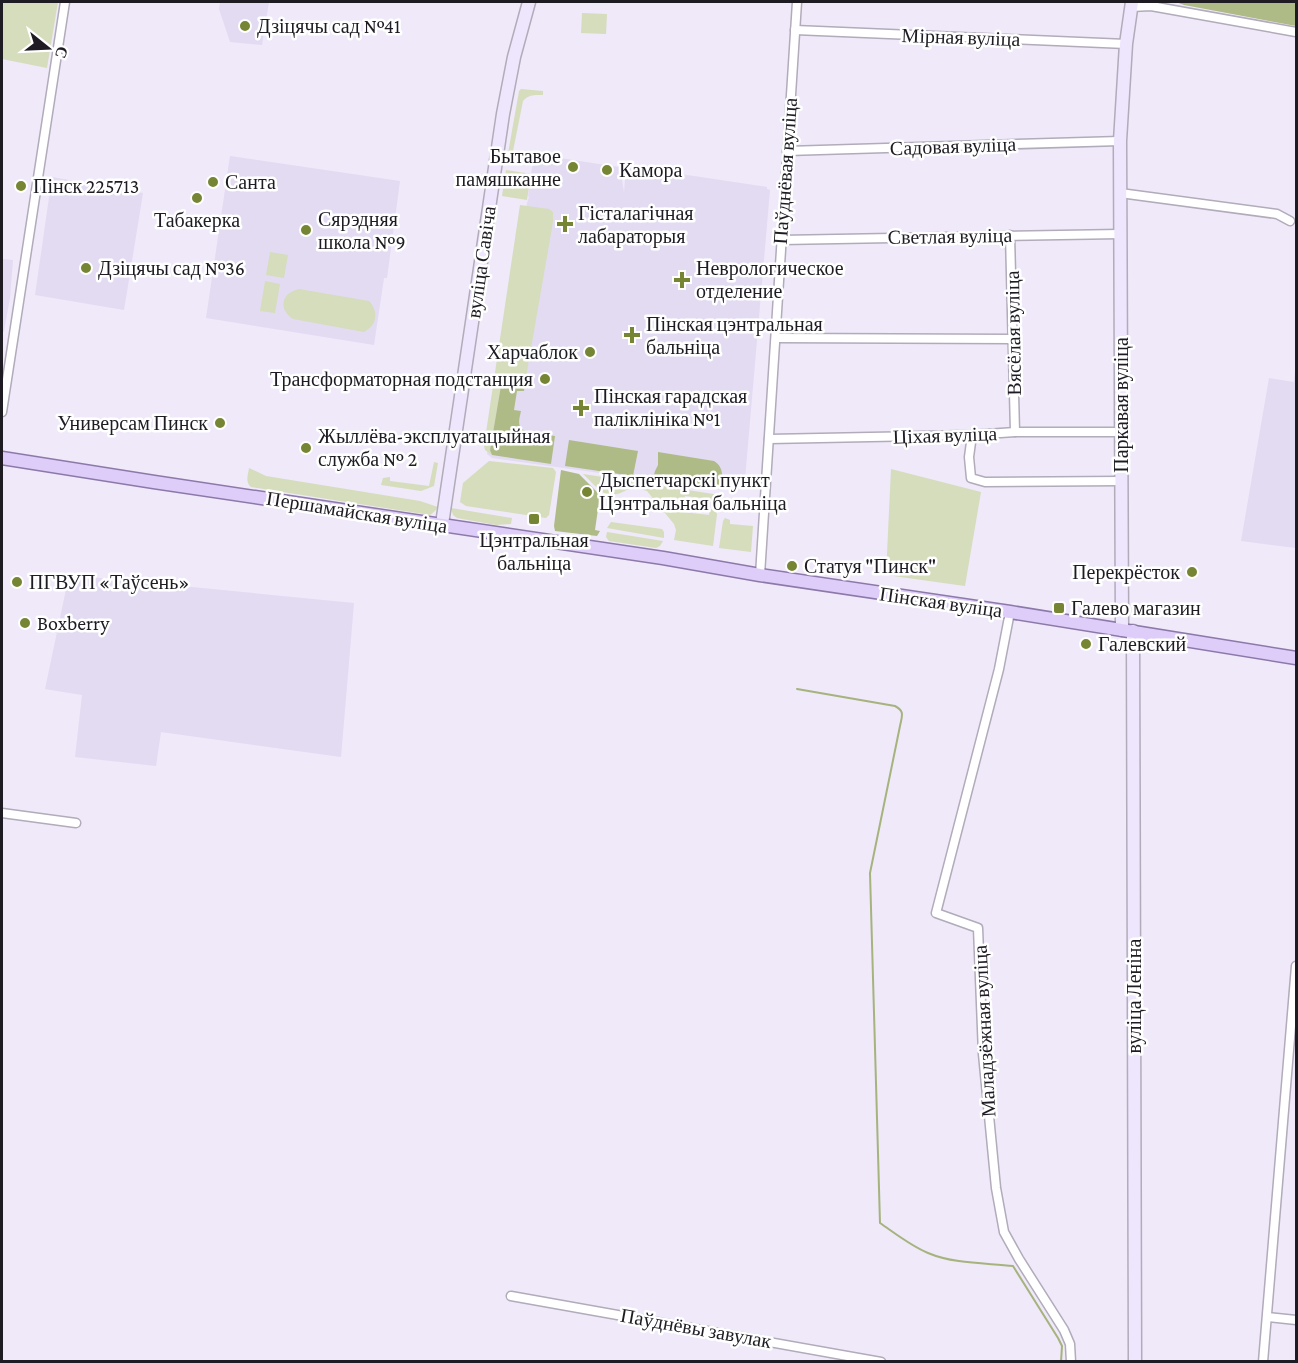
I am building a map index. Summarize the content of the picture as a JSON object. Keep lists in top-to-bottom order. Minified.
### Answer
{"streets":{"main road":["Першамайская вуліца","Пінская вуліца"],"street":["Мірная вуліца","Садовая вуліца","Паўднёвая вуліца","Светлая вуліца","вуліца Савіча","Вясёлая вуліца","Паркавая вуліца","Ціхая вуліца","вуліца Леніна","Маладзёжная вуліца","Паўднёвы завулак"]},"crossings":[["Мірная вуліца","Паўднёвая вуліца"],["Мірная вуліца","Паркавая вуліца"],["Садовая вуліца","Паўднёвая вуліца"],["Садовая вуліца","Паркавая вуліца"],["Паўднёвая вуліца","Светлая вуліца"],["Паўднёвая вуліца","Ціхая вуліца"],["Паўднёвая вуліца","Першамайская вуліца"],["Паўднёвая вуліца","Пінская вуліца"],["Светлая вуліца","Вясёлая вуліца"],["Светлая вуліца","Паркавая вуліца"],["вуліца Савіча","Першамайская вуліца"],["Вясёлая вуліца","Ціхая вуліца"],["Паркавая вуліца","Ціхая вуліца"],["Паркавая вуліца","Пінская вуліца"],["Паркавая вуліца","вуліца Леніна"],["Першамайская вуліца","Пінская вуліца"],["Пінская вуліца","вуліца Леніна"],["Пінская вуліца","Маладзёжная вуліца"]],"places":{"other":["Дзіцячы сад №41","Бытавое памяшканне","Камора","Санта","Пінск 225713","Табакерка","Сярэдняя школа №9","Дзіцячы сад №36","Харчаблок","Трансформаторная подстанция","Универсам Пинск","Жыллёва-эксплуатацыйная служба № 2","Дыспетчарскі пункт Цэнтральная бальніца","Статуя \"Пинск\"","Перекрёсток","ПГВУП «Таўсень»","Boxberry","Галевский"],"health":["Гісталагічная лабараторыя","Неврологическое отделение","Пінская цэнтральная бальніца","Пінская гарадская паліклініка №1"],"transit":["Цэнтральная бальніца","Галево магазин"]},"north":"right"}
